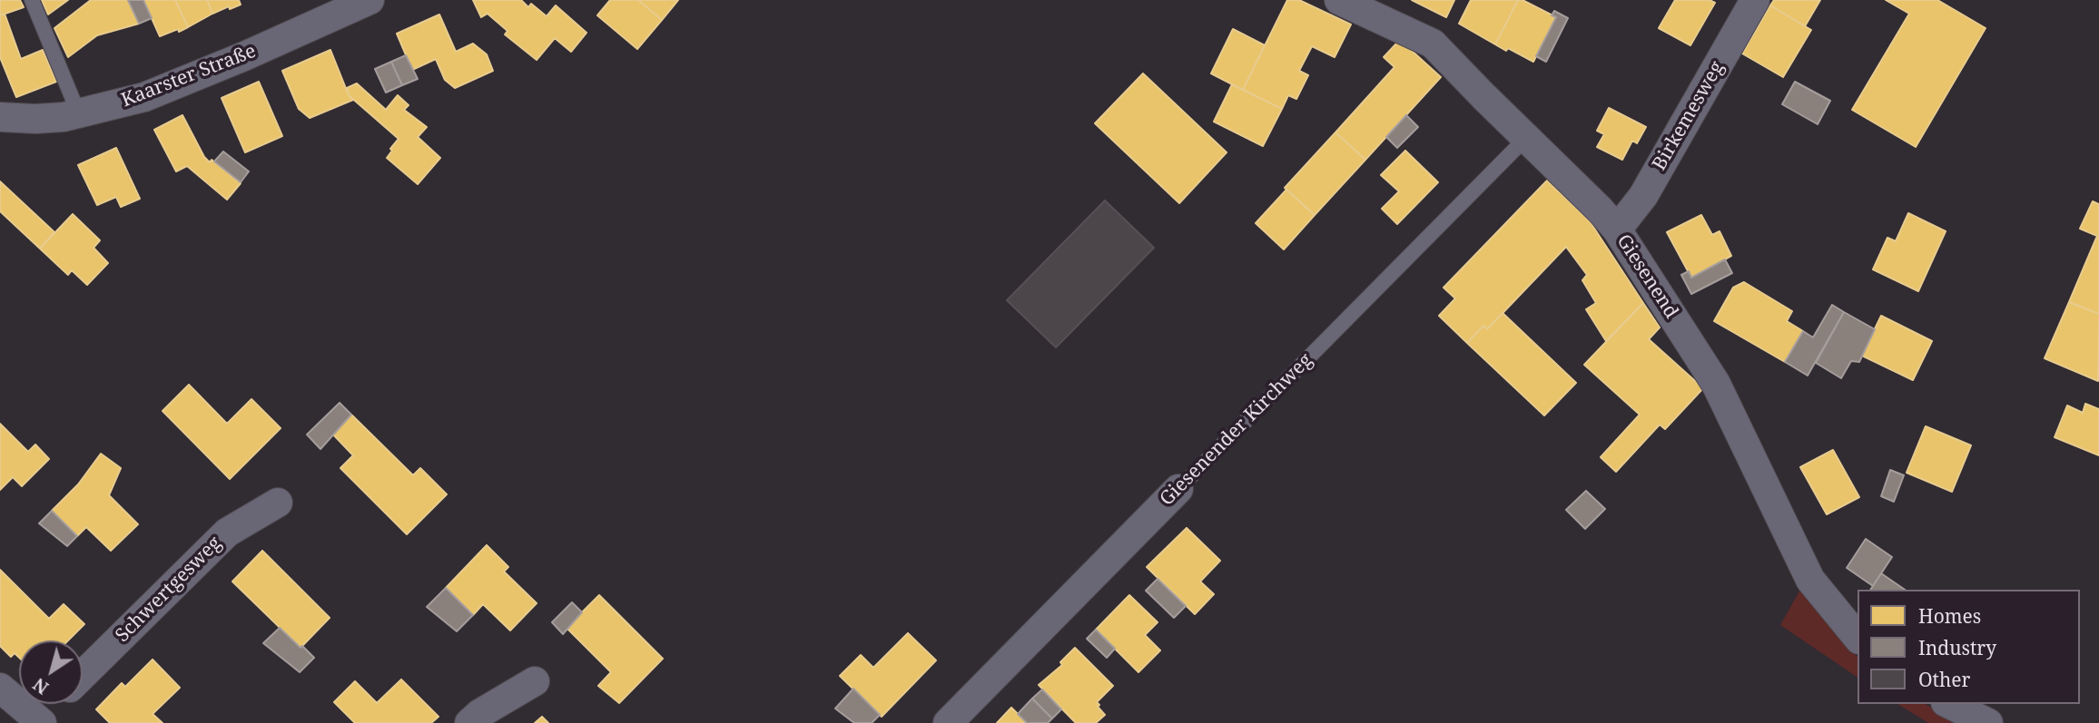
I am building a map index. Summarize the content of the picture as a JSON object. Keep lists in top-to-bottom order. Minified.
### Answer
{"streets":{"street":["Kaarster Straße","Birkemesweg","Giesenend","Giesenender Kirchweg","Schwertgesweg"]},"crossings":[["Birkemesweg","Giesenend"],["Giesenend","Giesenender Kirchweg"]],"legend":["Homes","Industry","Other"],"north":"bottom left"}
